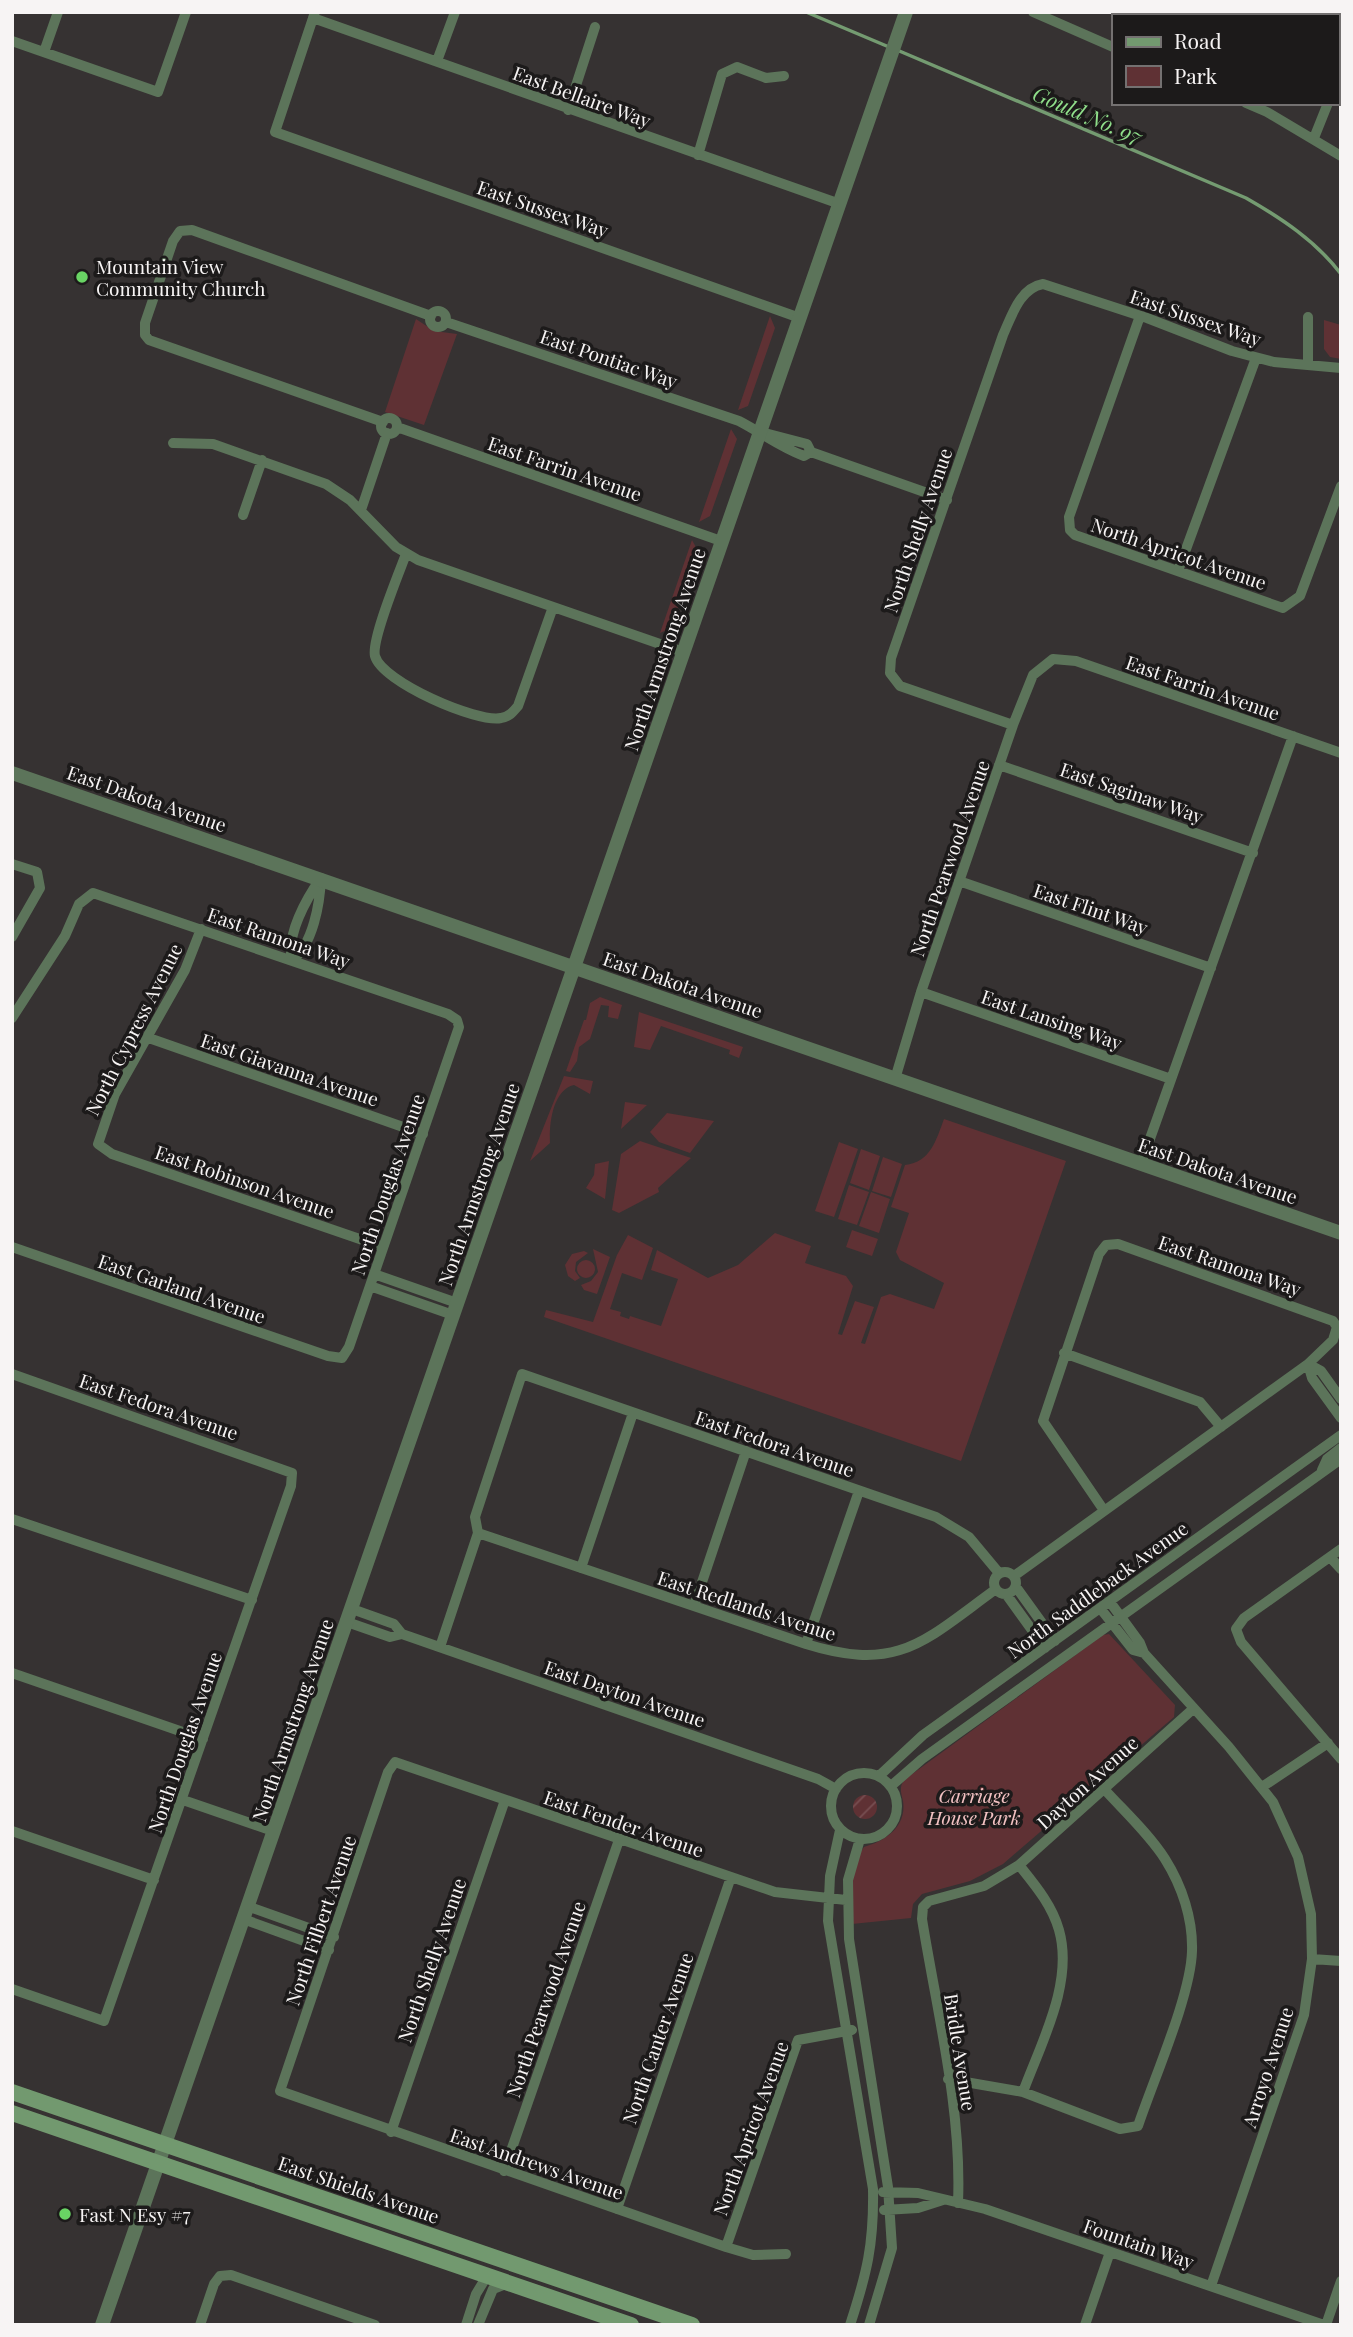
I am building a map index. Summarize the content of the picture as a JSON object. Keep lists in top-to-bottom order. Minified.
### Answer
{"streets":{"main road":["East Shields Avenue"],"street":["East Bellaire Way","East Sussex Way","East Pontiac Way","East Farrin Avenue","North Shelly Avenue","North Apricot Avenue","North Armstrong Avenue","East Saginaw Way","East Dakota Avenue","North Pearwood Avenue","East Flint Way","East Ramona Way","East Lansing Way","North Cypress Avenue","East Giavanna Avenue","East Robinson Avenue","North Douglas Avenue","East Garland Avenue","East Fedora Avenue","North Saddleback Avenue","East Redlands Avenue","East Dayton Avenue","Dayton Avenue","East Fender Avenue","North Filbert Avenue","North Canter Avenue","Bridle Avenue","Arroyo Avenue","East Andrews Avenue","Fountain Way"]},"crossings":[["East Bellaire Way","East Sussex Way"],["East Bellaire Way","North Armstrong Avenue"],["East Sussex Way","North Shelly Avenue"],["East Sussex Way","North Apricot Avenue"],["East Sussex Way","North Armstrong Avenue"],["East Pontiac Way","East Farrin Avenue"],["East Pontiac Way","North Shelly Avenue"],["East Pontiac Way","North Armstrong Avenue"],["East Farrin Avenue","North Armstrong Avenue"],["East Farrin Avenue","North Pearwood Avenue"],["North Shelly Avenue","North Pearwood Avenue"],["North Shelly Avenue","East Fender Avenue"],["North Shelly Avenue","East Andrews Avenue"],["North Apricot Avenue","East Andrews Avenue"],["North Armstrong Avenue","East Dakota Avenue"],["North Armstrong Avenue","East Dayton Avenue"],["North Armstrong Avenue","East Shields Avenue"],["East Saginaw Way","North Pearwood Avenue"],["East Dakota Avenue","North Pearwood Avenue"],["North Pearwood Avenue","East Flint Way"],["North Pearwood Avenue","East Lansing Way"],["North Pearwood Avenue","East Fender Avenue"],["North Pearwood Avenue","East Andrews Avenue"],["East Ramona Way","North Cypress Avenue"],["East Ramona Way","North Douglas Avenue"],["East Ramona Way","East Redlands Avenue"],["North Cypress Avenue","East Giavanna Avenue"],["North Cypress Avenue","East Robinson Avenue"],["East Giavanna Avenue","North Douglas Avenue"],["East Robinson Avenue","North Douglas Avenue"],["North Douglas Avenue","East Garland Avenue"],["North Douglas Avenue","East Fedora Avenue"],["East Fedora Avenue","East Redlands Avenue"],["North Saddleback Avenue","East Dayton Avenue"],["North Saddleback Avenue","Arroyo Avenue"],["Dayton Avenue","Bridle Avenue"],["Dayton Avenue","Arroyo Avenue"],["East Fender Avenue","North Filbert Avenue"],["East Fender Avenue","North Canter Avenue"],["North Filbert Avenue","East Andrews Avenue"],["North Canter Avenue","East Andrews Avenue"],["Bridle Avenue","Fountain Way"],["Arroyo Avenue","Fountain Way"]],"water":["Gould No. 97"],"parks":["Carriage House Park"],"places":["Mountain View Community Church","Fast N Esy #7"],"legend":["Road","Park"]}
